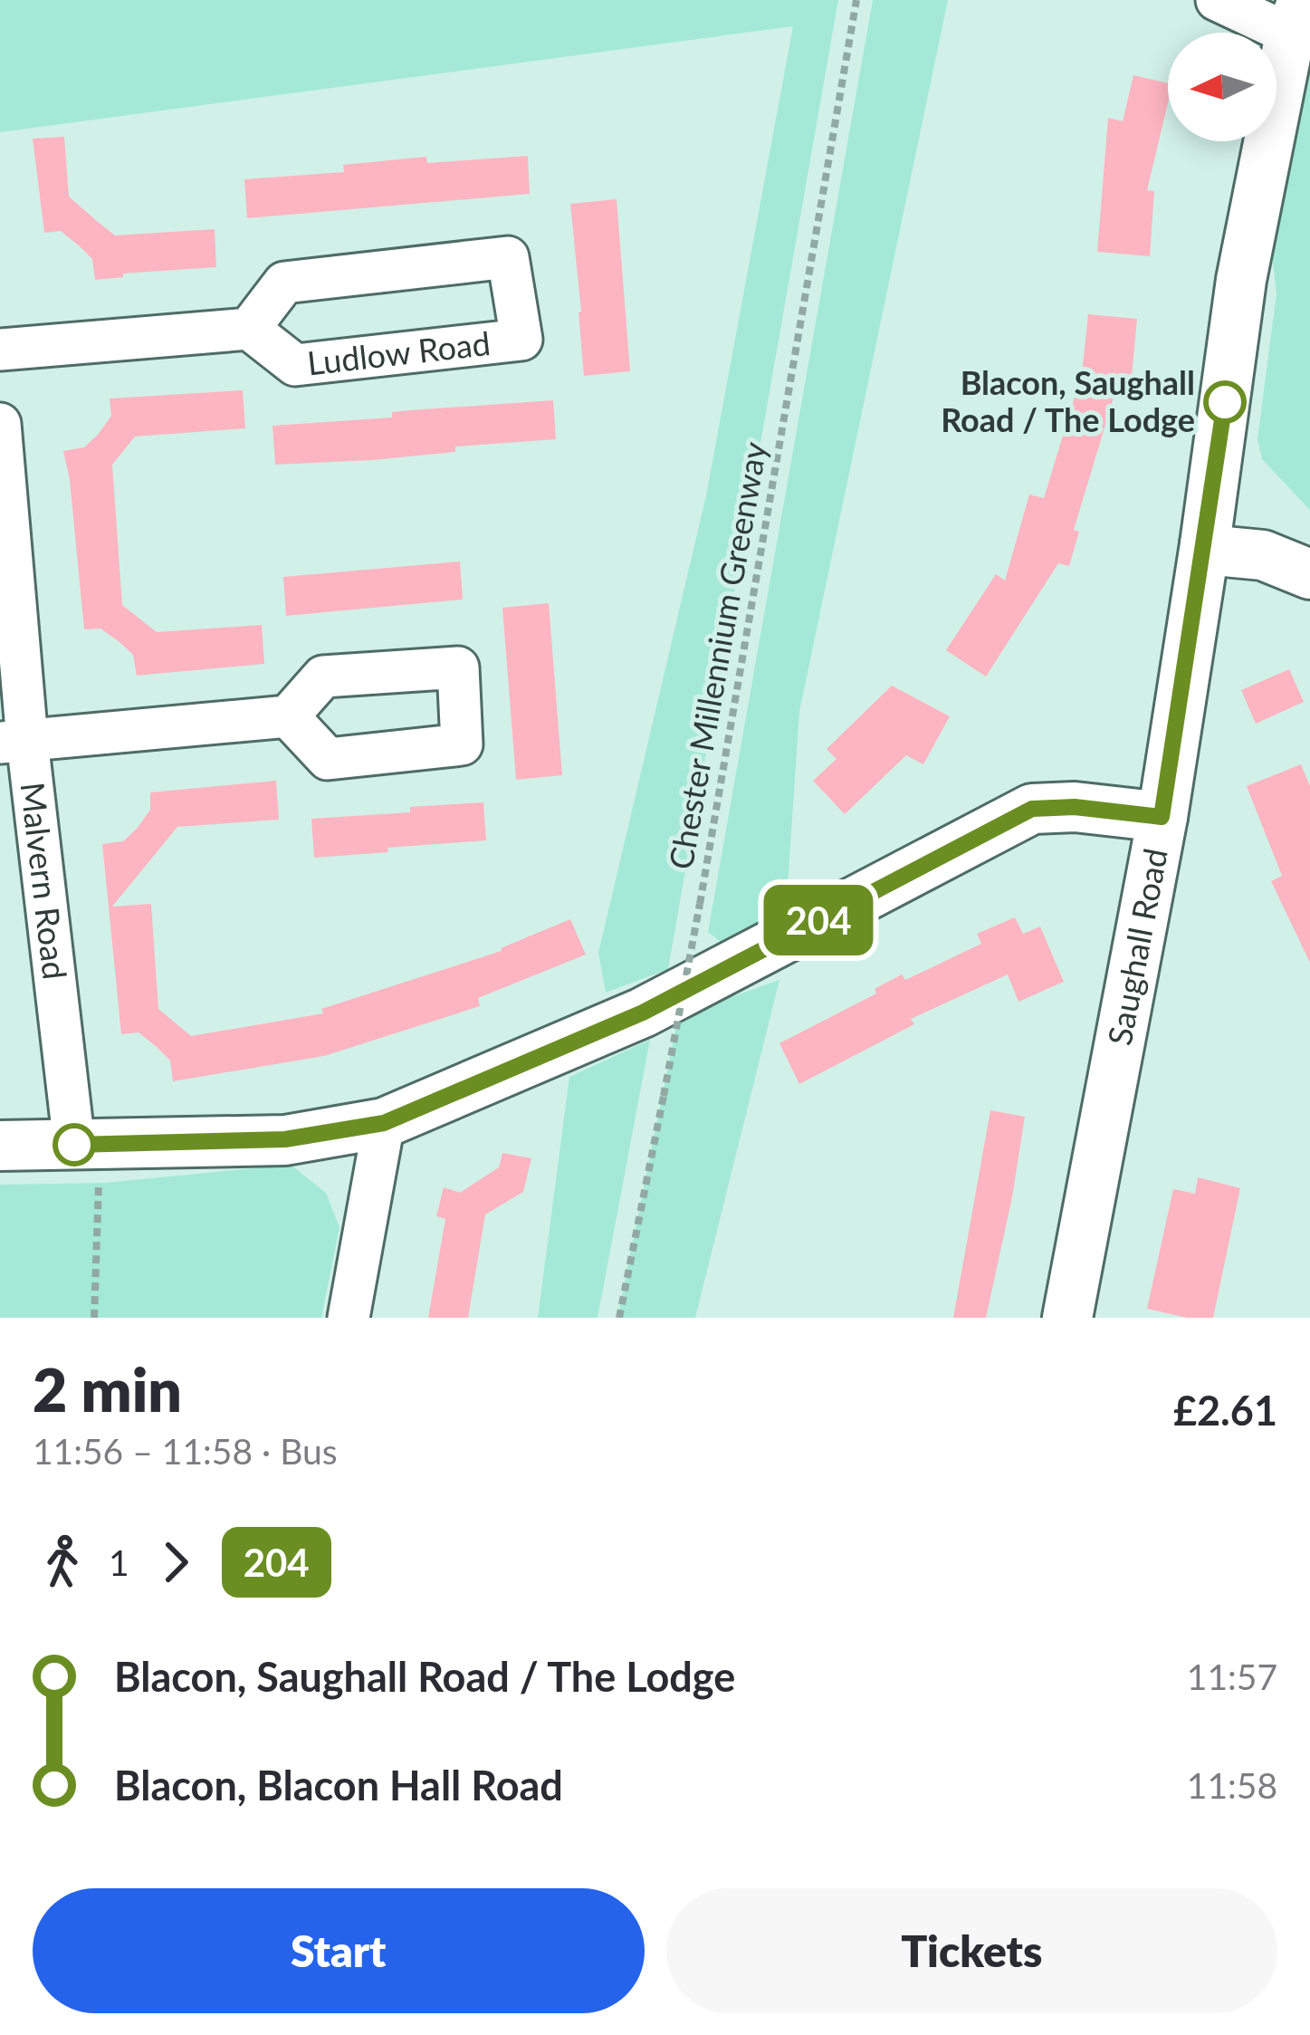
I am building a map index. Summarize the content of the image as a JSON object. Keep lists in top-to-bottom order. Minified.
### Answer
{"streets":{"street":["Ludlow Road","Malvern Road","Saughall Road"],"path":["Chester Millennium Greenway"]},"places":["Blacon, Saughall Road / The Lodge"],"lines":["bus line 204"],"north":"left","page":{"on_map":"204","heading":["2 min","11:56 – 11:58 · Bus","£2.61"],"legs":["1","204"],"list":[{"name":"Blacon, Saughall Road / The Lodge","value":"11:57"},{"name":"Blacon, Blacon Hall Road","value":"11:58"}],"buttons":["Start","Tickets"]}}
